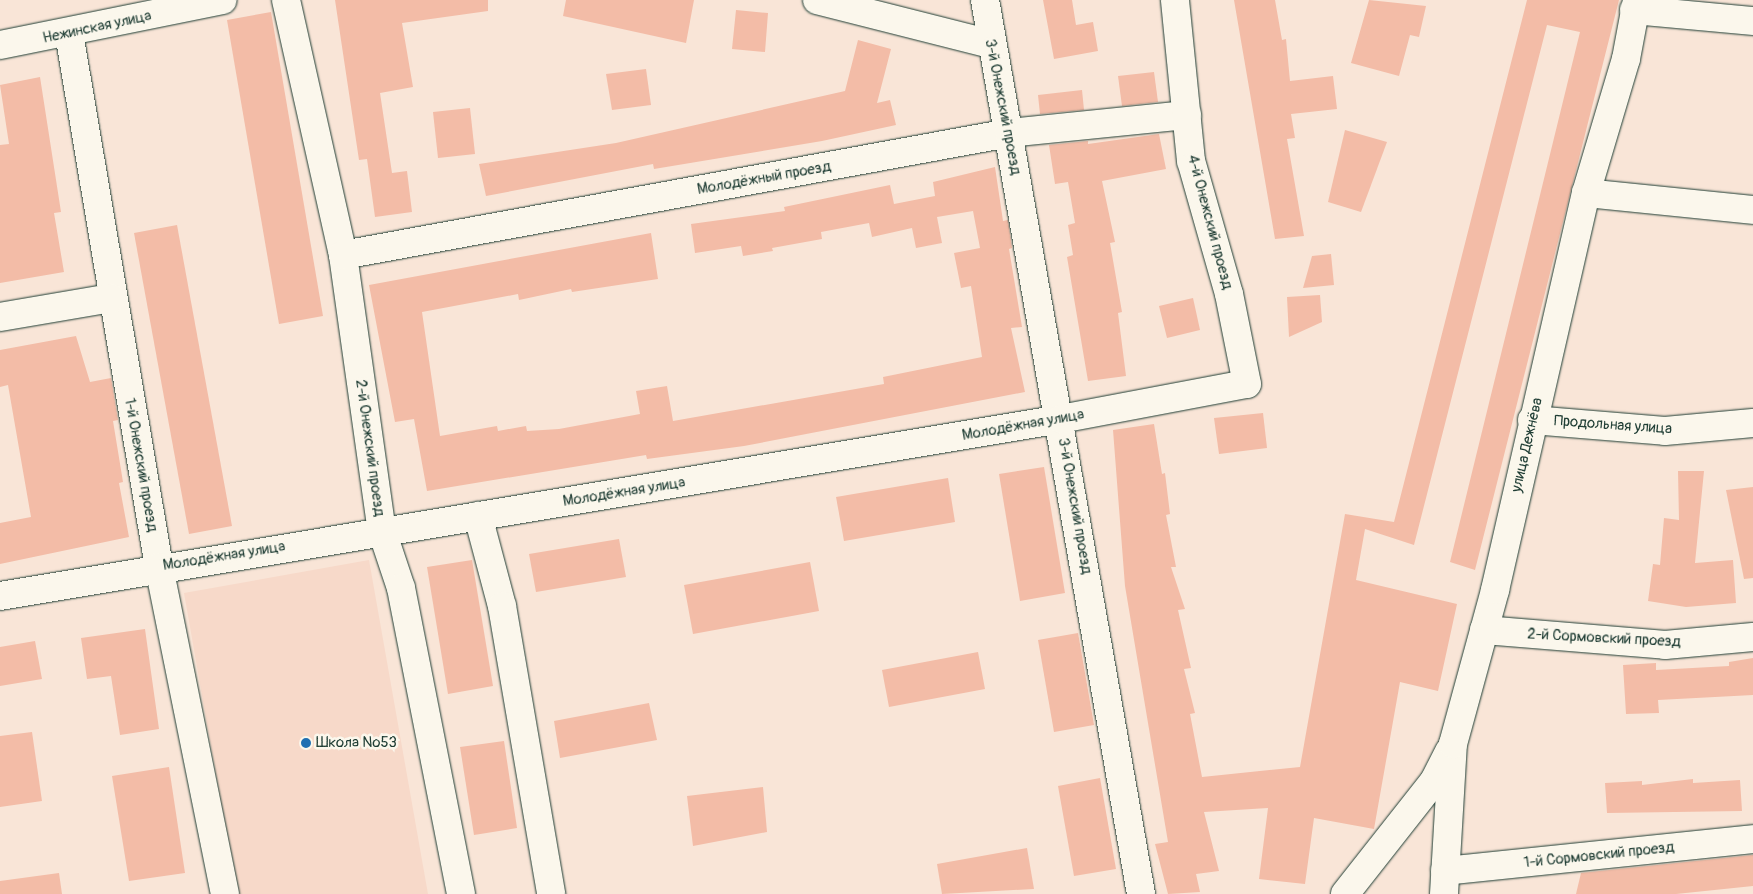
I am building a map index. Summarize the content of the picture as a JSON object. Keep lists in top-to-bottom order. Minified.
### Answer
{"streets":{"street":["Нежинская улица","3-й Онежский проезд","Молодёжный проезд","4-й Онежский проезд","Молодёжная улица","Продольная улица","улица Дежнёва","2-й Онежский проезд","1-й Онежский проезд","2-й Сормовский проезд","1-й Сормовский проезд"]},"crossings":[["Нежинская улица","1-й Онежский проезд"],["3-й Онежский проезд","Молодёжный проезд"],["3-й Онежский проезд","Молодёжная улица"],["Молодёжный проезд","4-й Онежский проезд"],["Молодёжный проезд","2-й Онежский проезд"],["4-й Онежский проезд","Молодёжная улица"],["Молодёжная улица","2-й Онежский проезд"],["Молодёжная улица","1-й Онежский проезд"],["Продольная улица","улица Дежнёва"],["улица Дежнёва","2-й Сормовский проезд"],["улица Дежнёва","1-й Сормовский проезд"]],"places":["Школа №53"]}
